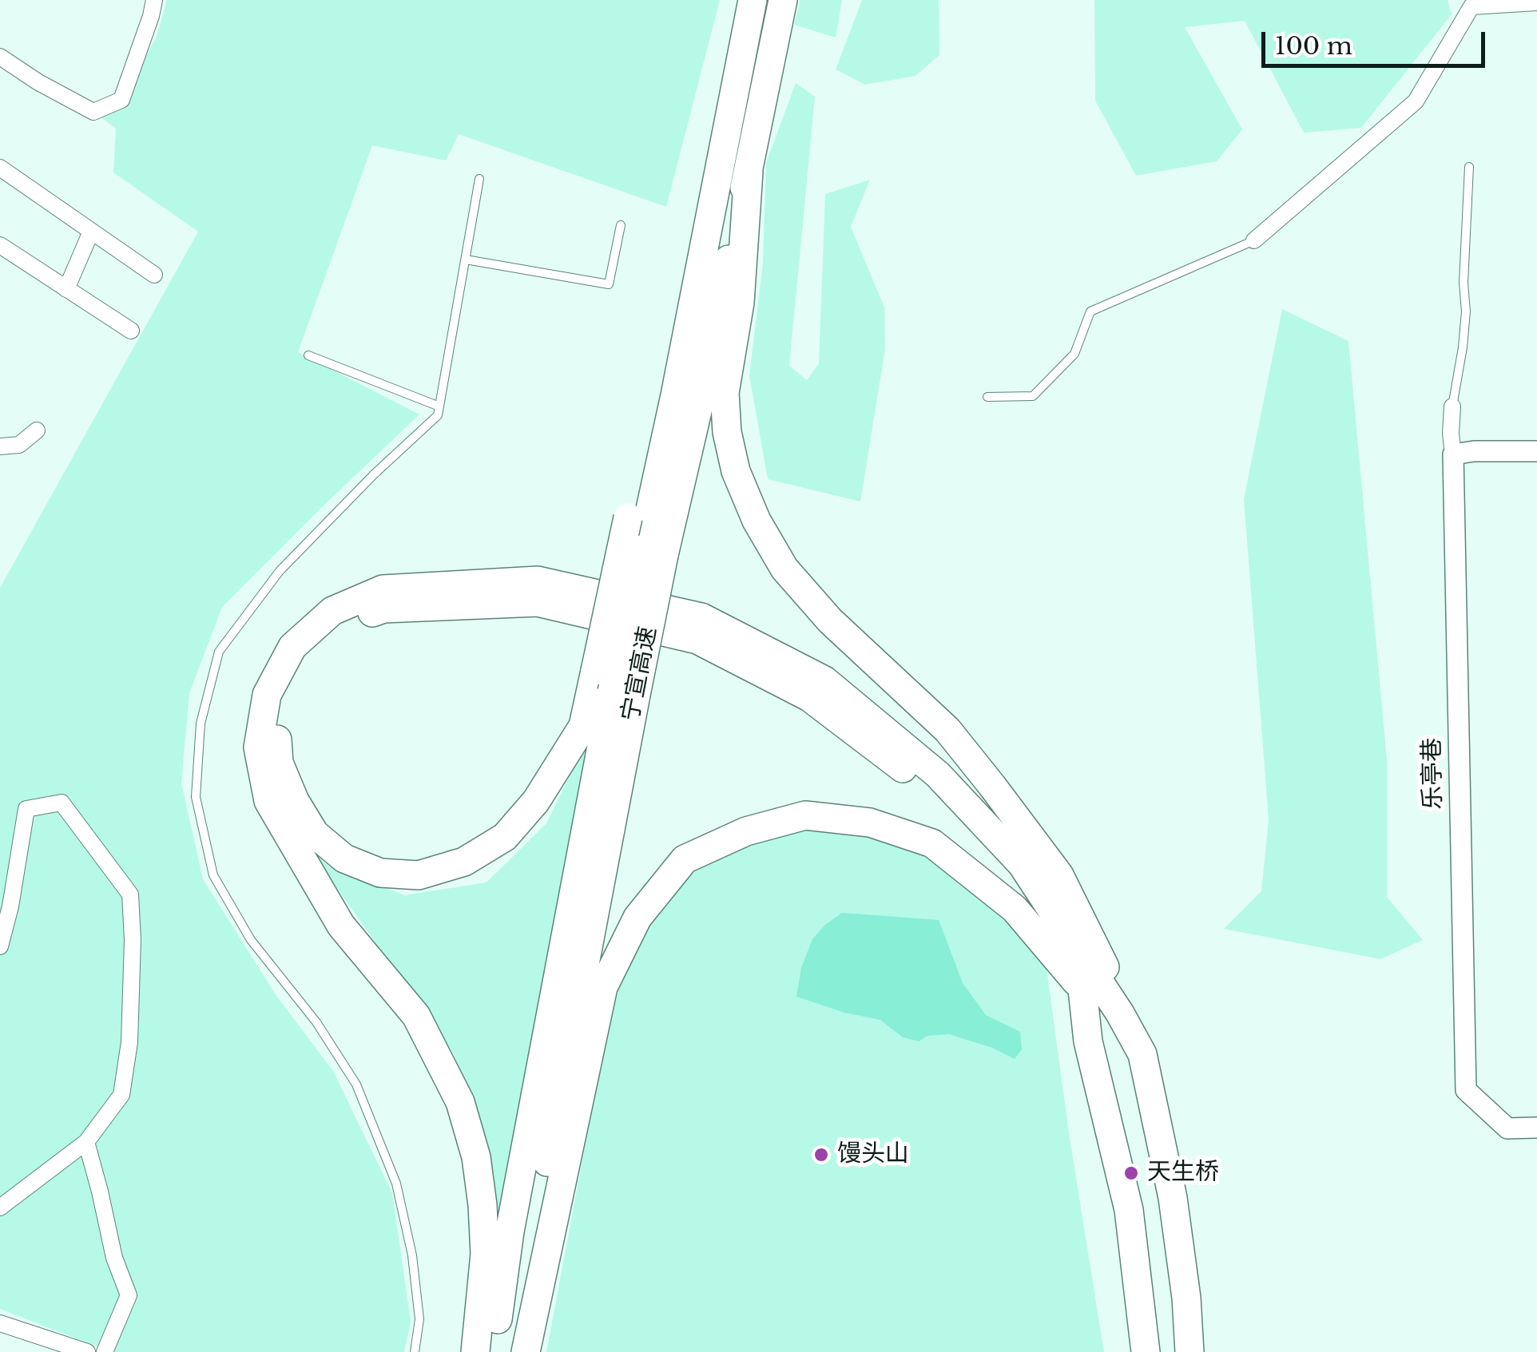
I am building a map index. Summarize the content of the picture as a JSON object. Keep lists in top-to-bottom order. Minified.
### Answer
{"streets":{"highway":["宁宣高速"],"street":["乐亭巷"]},"places":["馒头山","天生桥"],"scale_bar":"100 m"}
